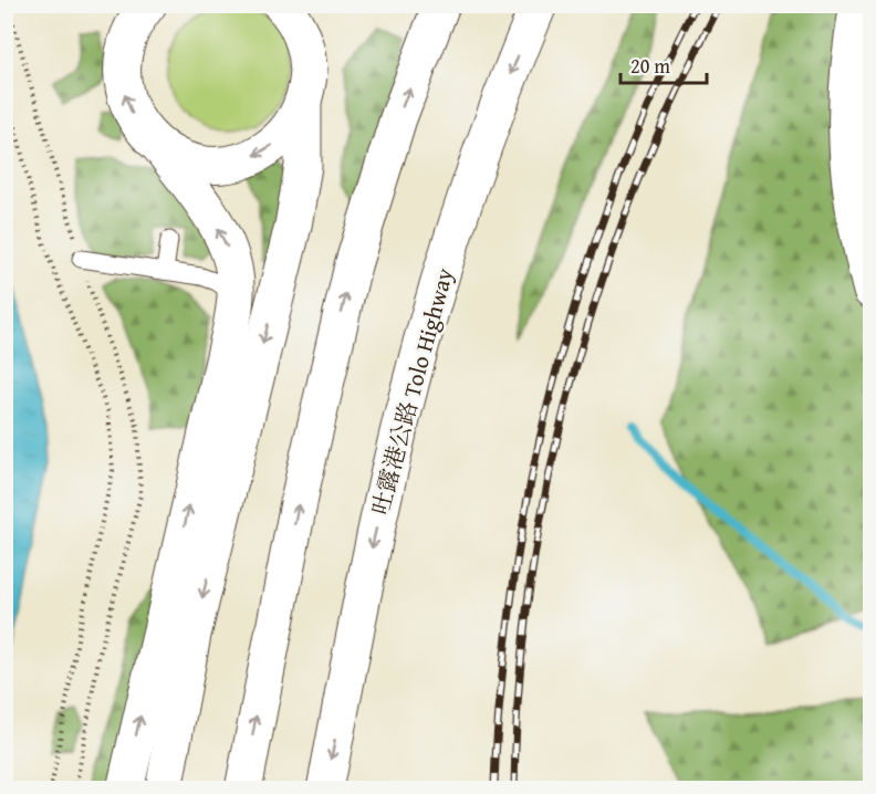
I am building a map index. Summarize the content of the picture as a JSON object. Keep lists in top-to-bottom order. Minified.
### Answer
{"streets":{"main road":["吐露港公路 Tolo Highway"]},"scale_bar":"20 m"}
